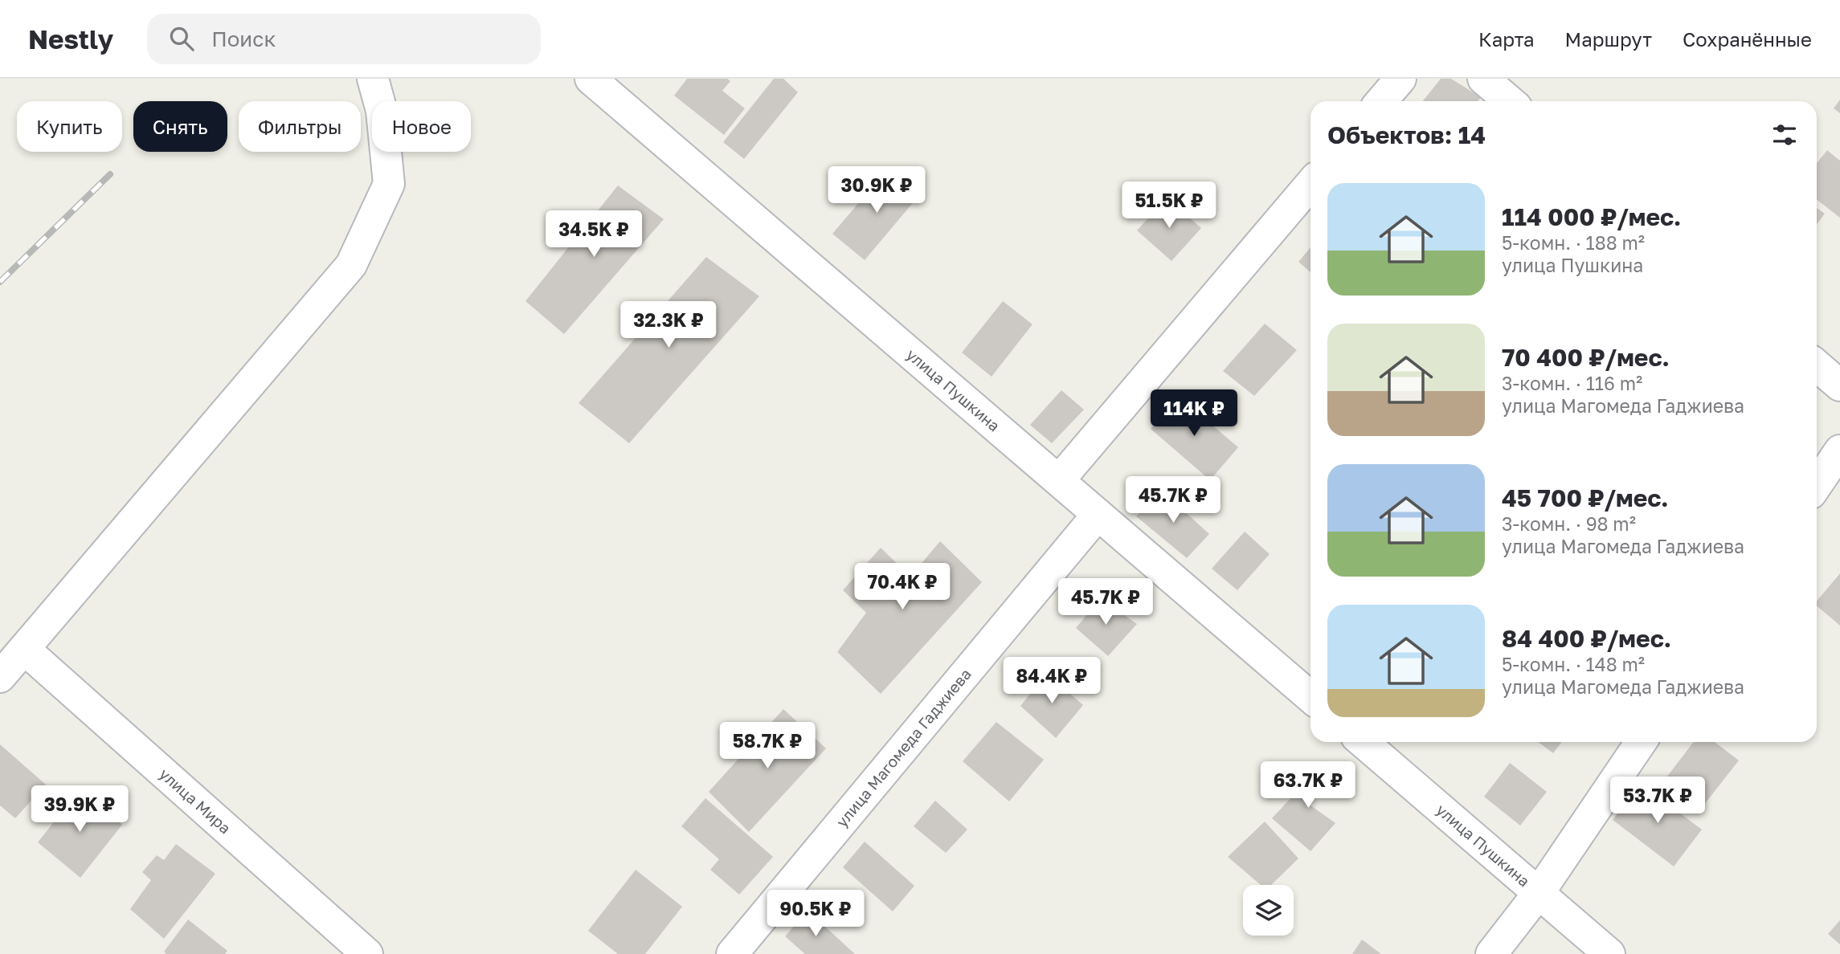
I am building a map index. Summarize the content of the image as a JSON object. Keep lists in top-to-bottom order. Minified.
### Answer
{"streets":{"street":["улица Пушкина","улица Магомеда Гаджиева","улица Мира"]},"crossings":[["улица Пушкина","улица Магомеда Гаджиева"]],"page":{"header":"Nestly","search":"Поиск","nav":["Карта","Маршрут","Сохранённые"],"chip":["Купить","Снять","Фильтры","Новое"],"heading":"Объектов: 14","price":["30.9K ₽","51.5K ₽","34.5K ₽","32.3K ₽","114K ₽","45.7K ₽","70.4K ₽","45.7K ₽","84.4K ₽","58.7K ₽","63.7K ₽","53.7K ₽","39.9K ₽","90.5K ₽"],"list":[{"name":"114 000 ₽/мес.","note":"5-комн. · 188 m² · улица Пушкина"},{"name":"70 400 ₽/мес.","note":"3-комн. · 116 m² · улица Магомеда Гаджиева"},{"name":"45 700 ₽/мес.","note":"3-комн. · 98 m² · улица Магомеда Гаджиева"},{"name":"84 400 ₽/мес.","note":"5-комн. · 148 m² · улица Магомеда Гаджиева"}]}}
